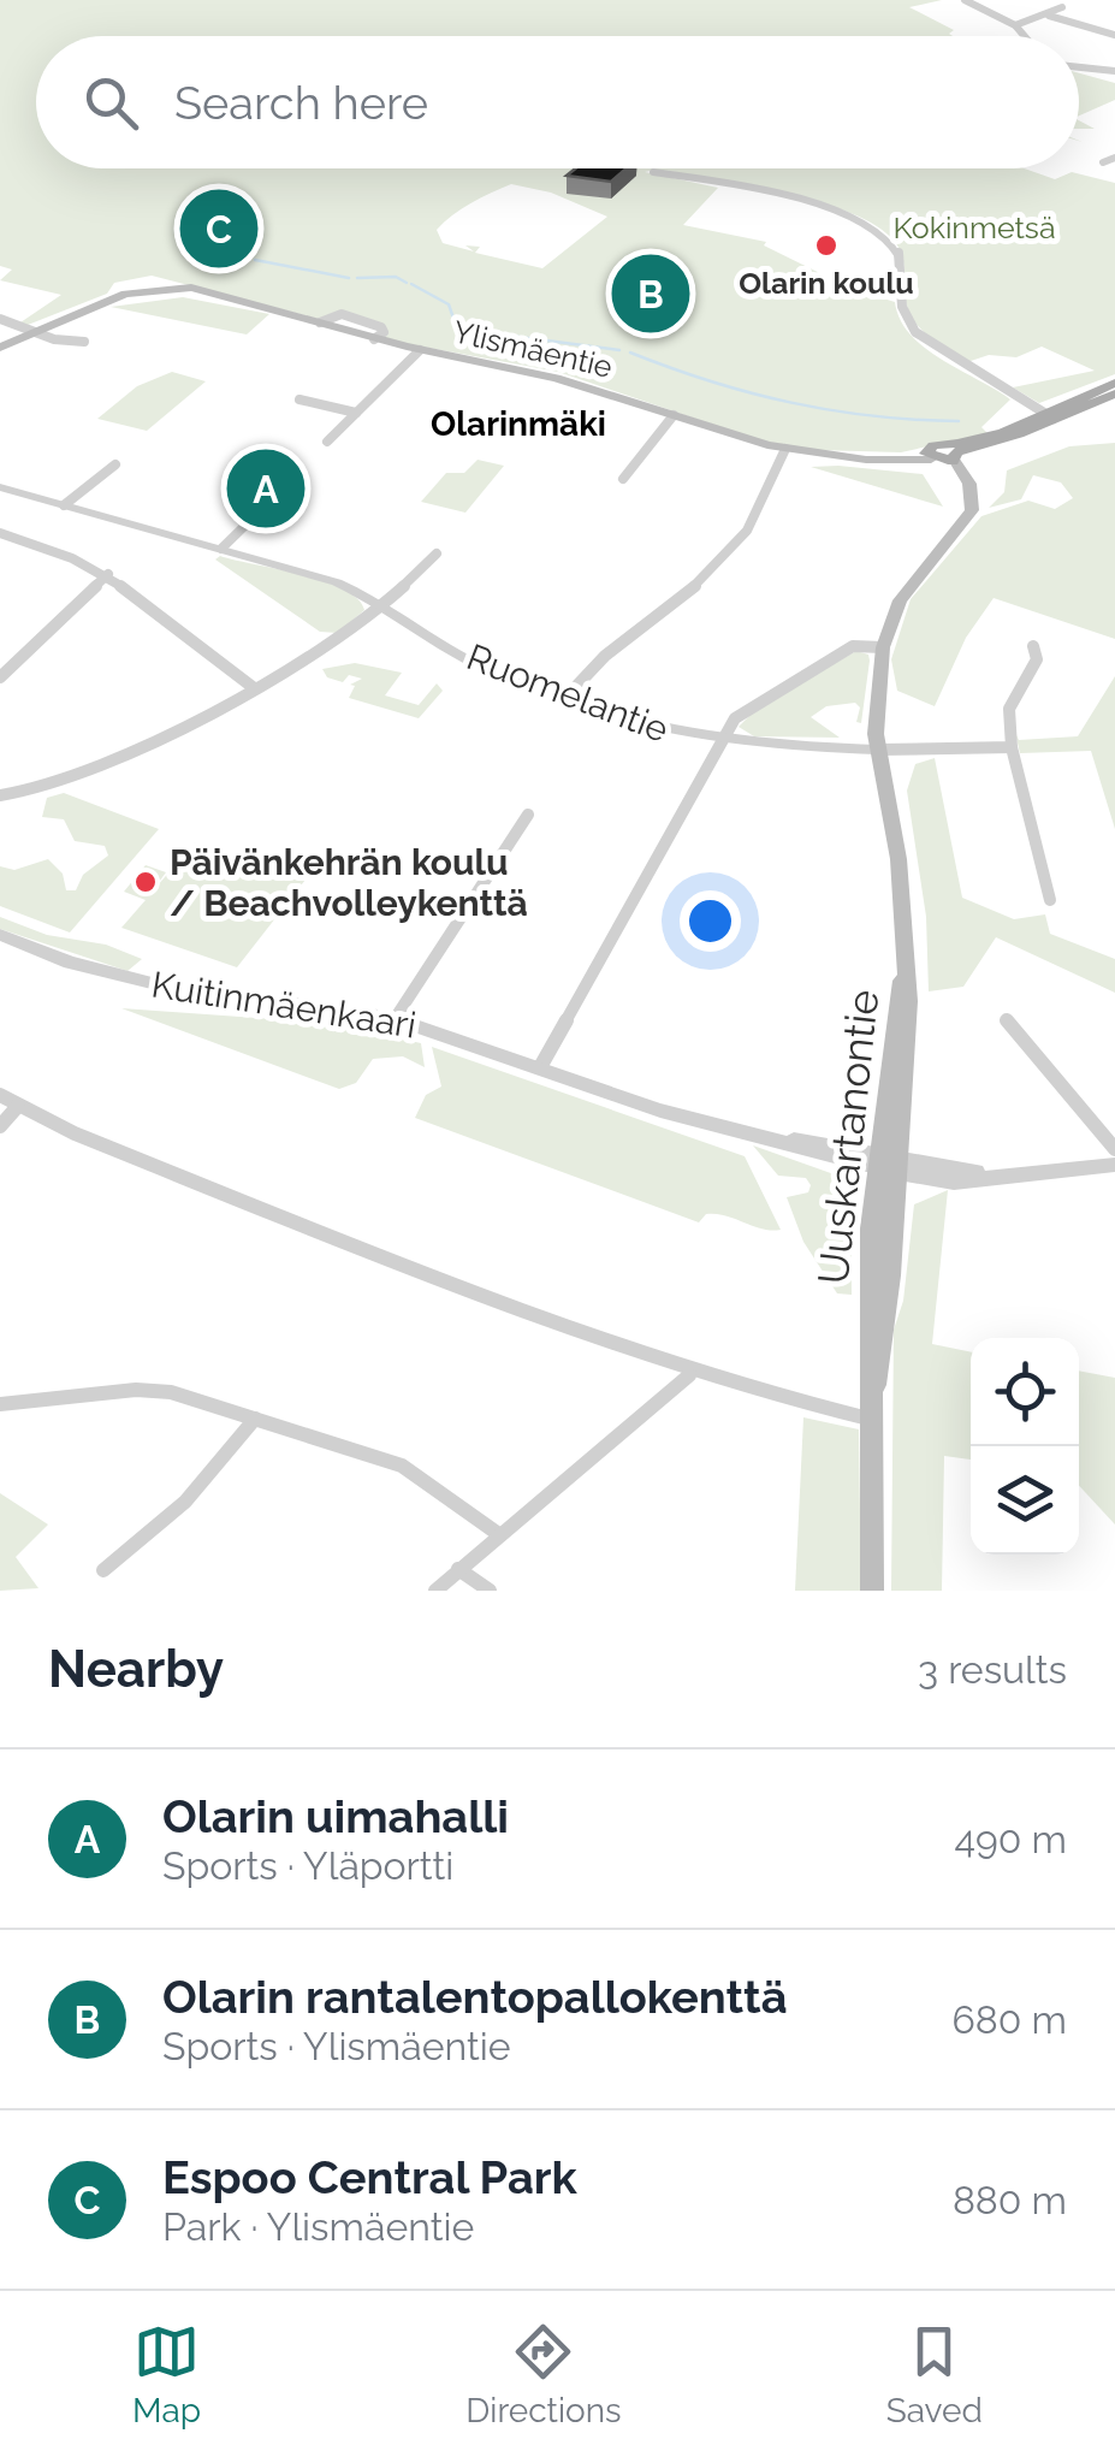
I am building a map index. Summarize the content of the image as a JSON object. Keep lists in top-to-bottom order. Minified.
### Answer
{"streets":{"main road":["Ylismäentie","Uuskartanontie"],"street":["Ruomelantie","Kuitinmäenkaari"]},"crossings":[["Ylismäentie","Uuskartanontie"],["Ruomelantie","Uuskartanontie"],["Kuitinmäenkaari","Uuskartanontie"]],"districts":["Olarinmäki"],"parks":["Kokinmetsä"],"places":["Olarin koulu","Päivänkehrän koulu / Beachvolleykenttä"],"page":{"search":"Search here","pins":["C","B","A"],"heading":["Nearby","3 results"],"list":[{"mark":"A","name":"Olarin uimahalli","note":"Sports · Yläportti","value":"490 m"},{"mark":"B","name":"Olarin rantalentopallokenttä","note":"Sports · Ylismäentie","value":"680 m"},{"mark":"C","name":"Espoo Central Park","note":"Park · Ylismäentie","value":"880 m"}],"nav":["Map","Directions","Saved"]}}
